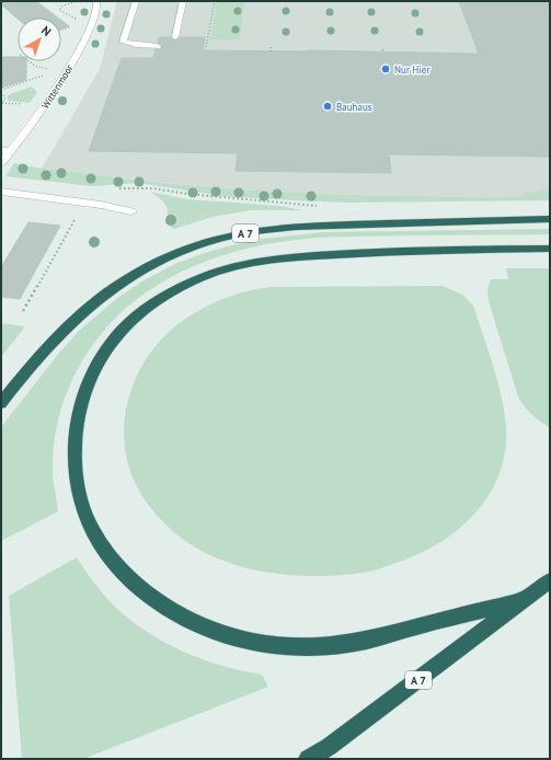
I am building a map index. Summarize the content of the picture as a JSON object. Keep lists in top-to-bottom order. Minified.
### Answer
{"streets":{"highway":["A 7"],"street":["Wittenmoor"]},"places":["Nur Hier","Bauhaus"],"north":"top right"}
